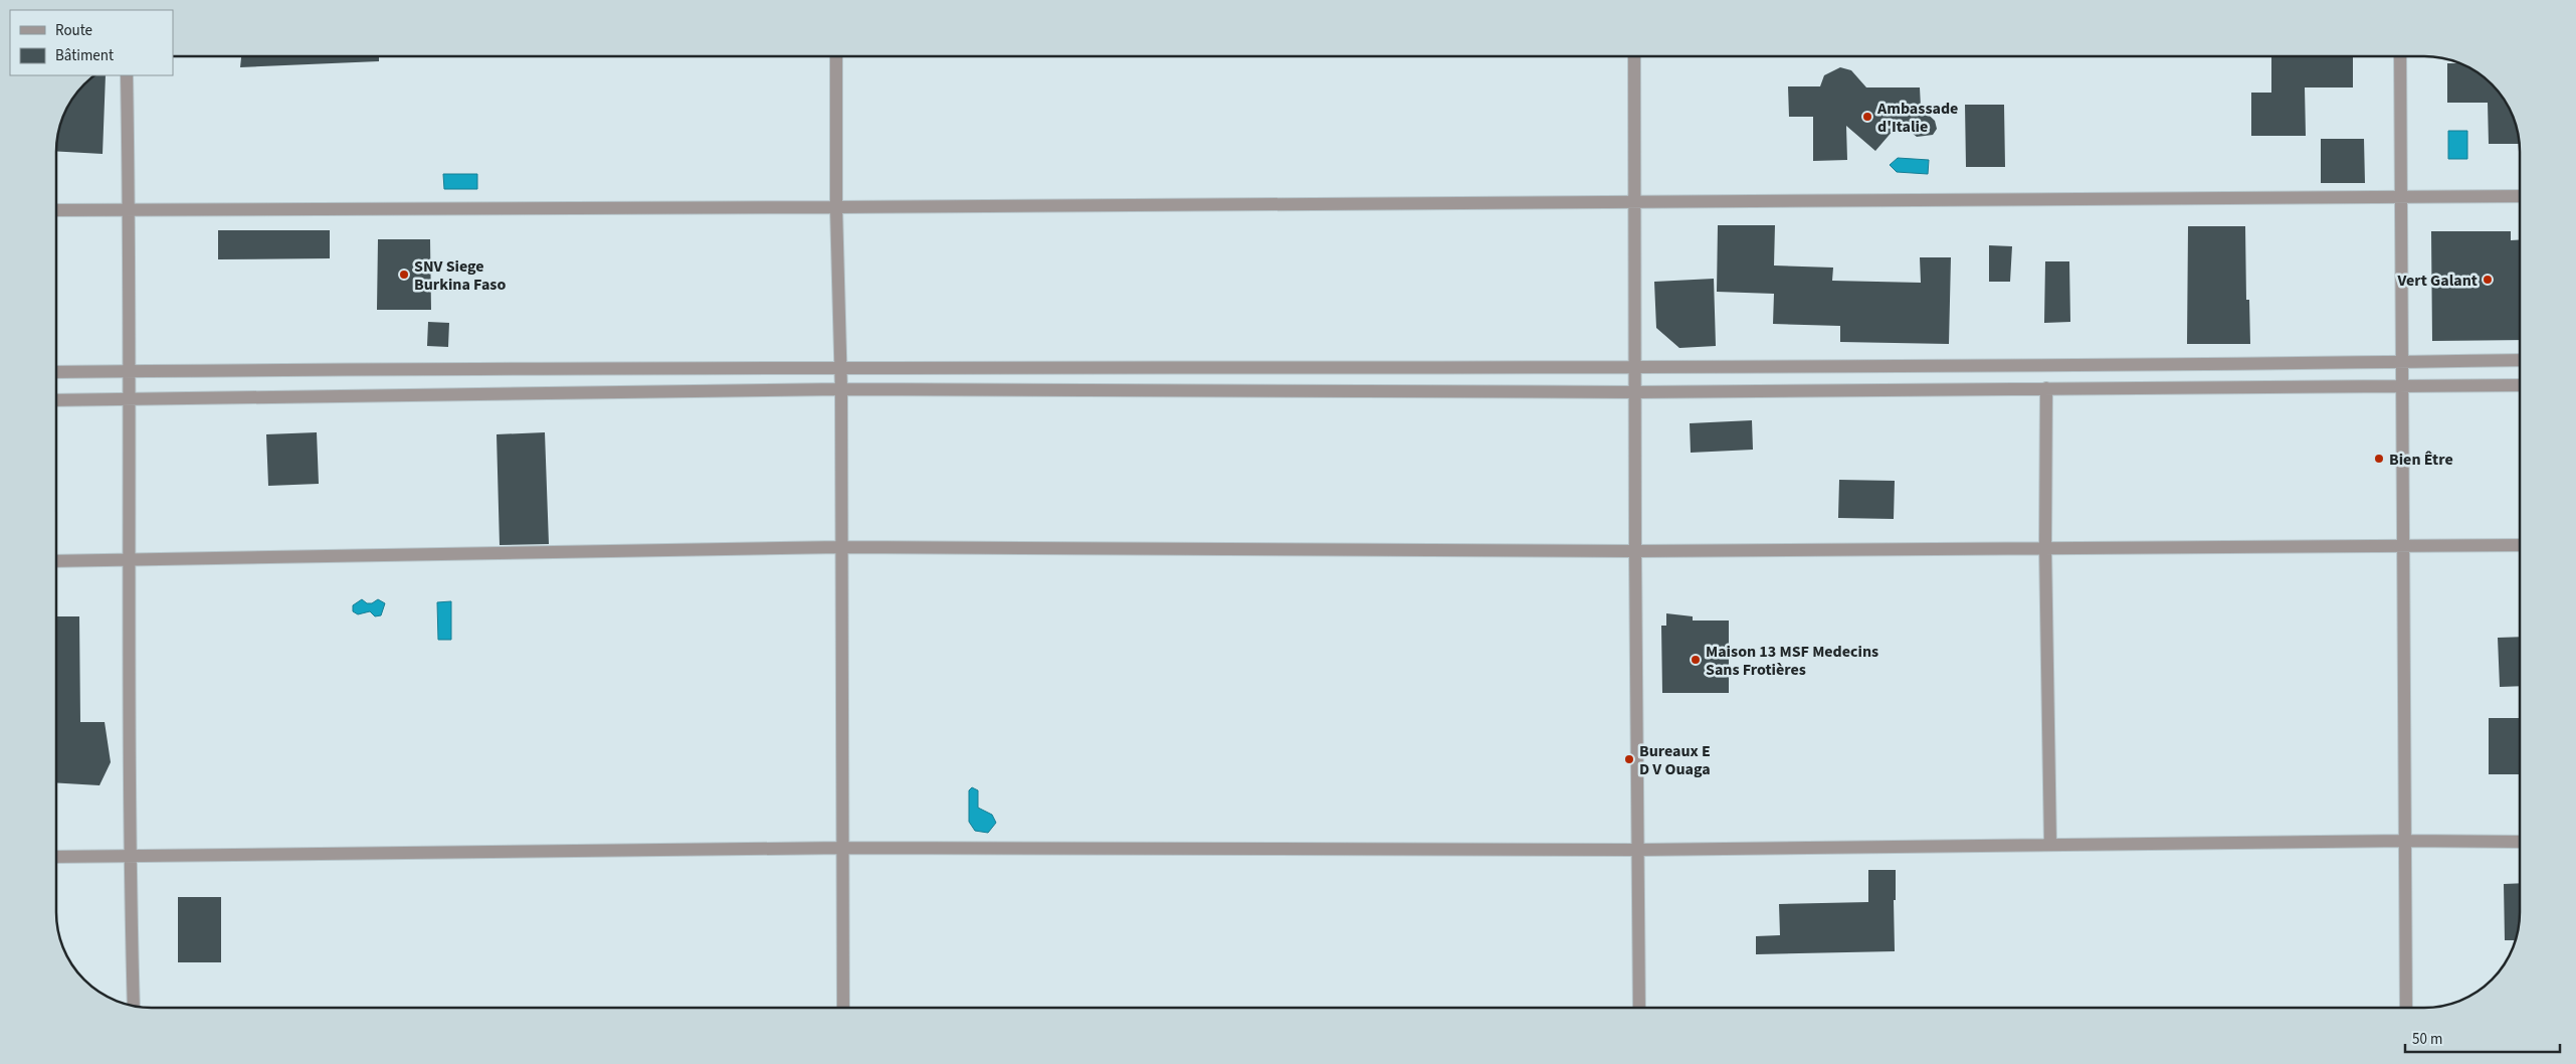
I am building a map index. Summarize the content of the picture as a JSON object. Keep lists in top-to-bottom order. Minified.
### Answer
{"places":["Ambassade d'Italie","SNV Siege Burkina Faso","Vert Galant","Bien Être","Maison 13 MSF Medecins Sans Frotières","Bureaux E D V Ouaga"],"legend":["Route","Bâtiment"],"scale_bar":"50 m"}
